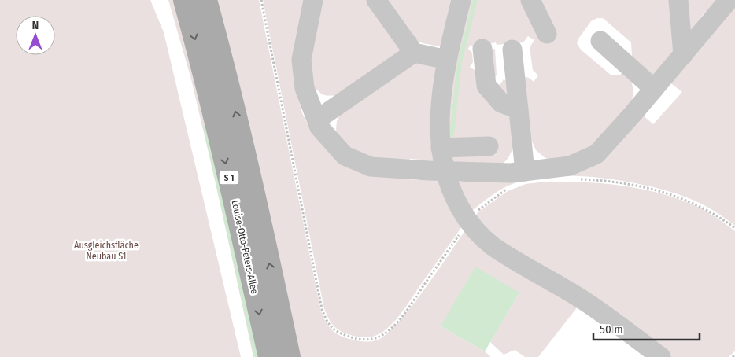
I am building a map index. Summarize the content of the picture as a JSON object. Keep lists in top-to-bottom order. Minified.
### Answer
{"streets":{"main road":["S 1","Louise-Otto-Peters-Allee"]},"parks":["Ausgleichsfläche Neubau S1"],"scale_bar":"50 m","north":"top"}
